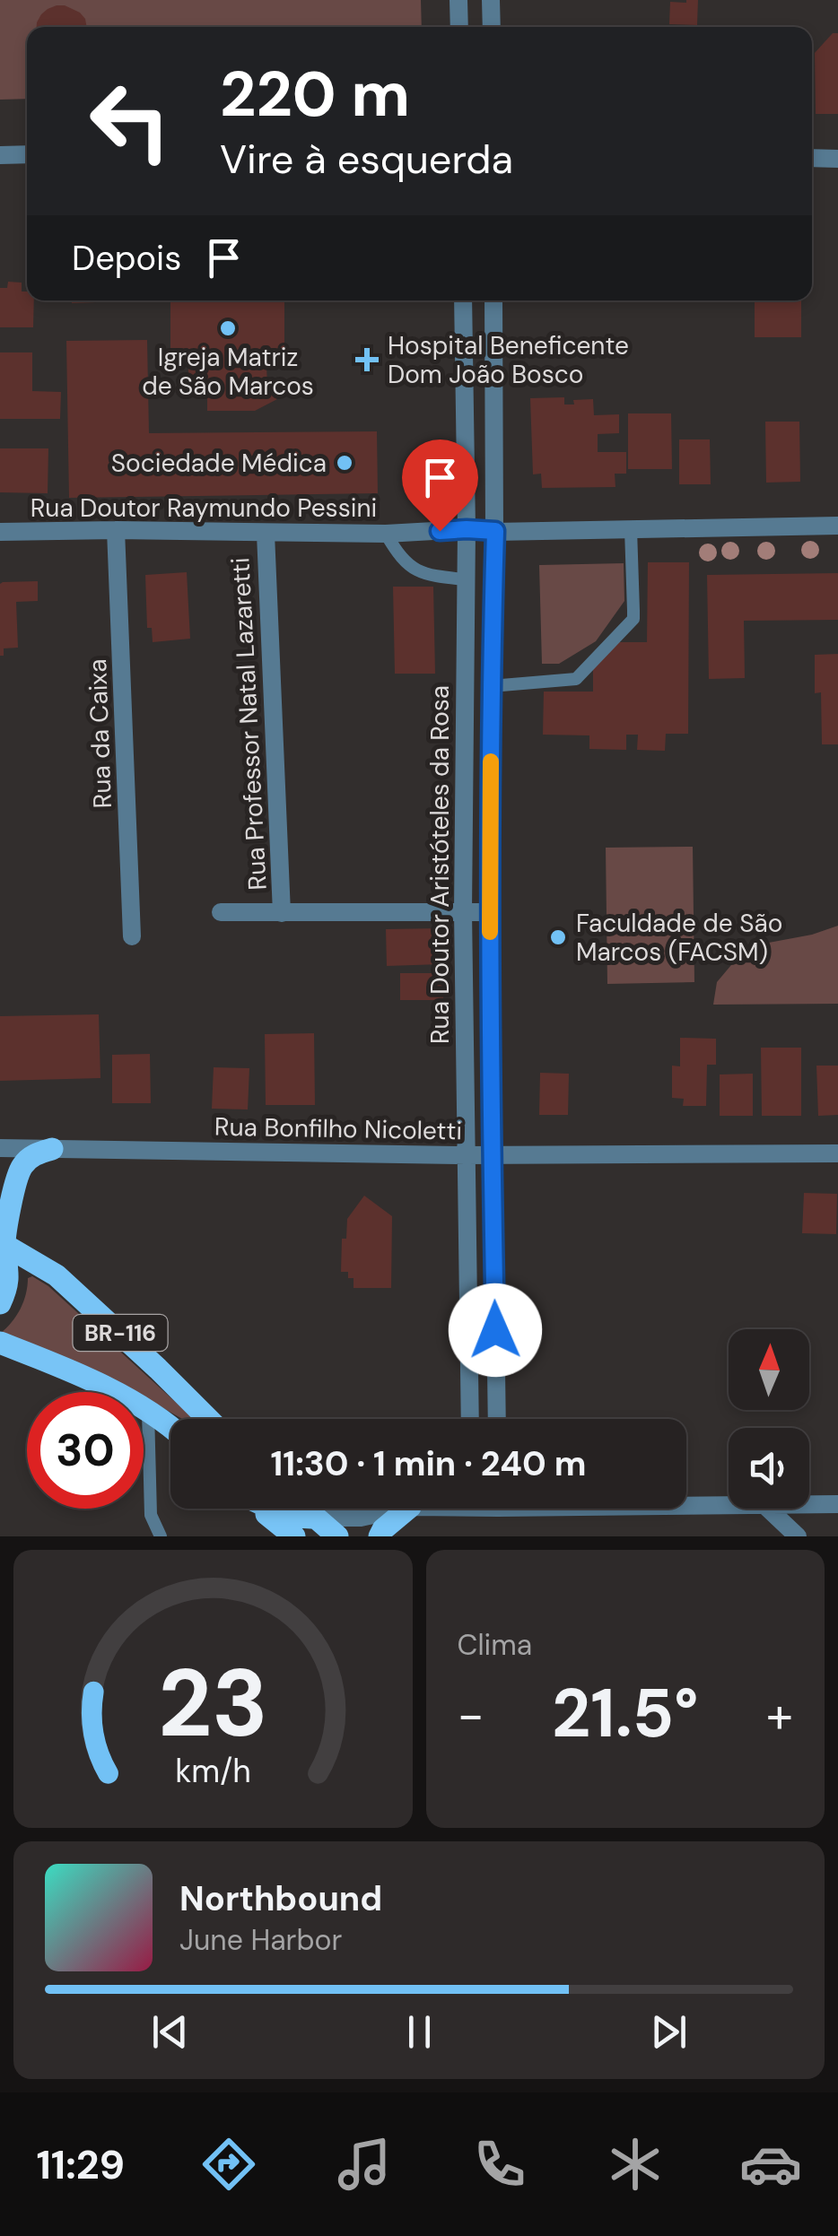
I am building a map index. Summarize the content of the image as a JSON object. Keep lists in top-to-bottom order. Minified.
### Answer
{"streets":{"main road":["BR-116"],"street":["Rua Doutor Raymundo Pessini","Rua Professor Natal Lazaretti","Rua da Caixa","Rua Doutor Aristóteles da Rosa","Rua Bonfilho Nicoletti"]},"crossings":[["Rua Doutor Raymundo Pessini","Rua Professor Natal Lazaretti"],["Rua Doutor Raymundo Pessini","Rua da Caixa"],["Rua Doutor Raymundo Pessini","Rua Doutor Aristóteles da Rosa"],["Rua Doutor Aristóteles da Rosa","Rua Bonfilho Nicoletti"]],"places":{"other":["Igreja Matriz de São Marcos","Sociedade Médica","Faculdade de São Marcos (FACSM)"],"health":["Hospital Beneficente Dom João Bosco"]},"north":"top","page":{"turn":["220 m","Vire à esquerda"],"then":"Depois","limit":"30","trip":"11:30 · 1 min · 240 m","tile":"Clima","heat":["−","21.5°","+"],"song":["Northbound","June Harbor"],"tabs":"11:29","gauge":["23","km/h"]}}
